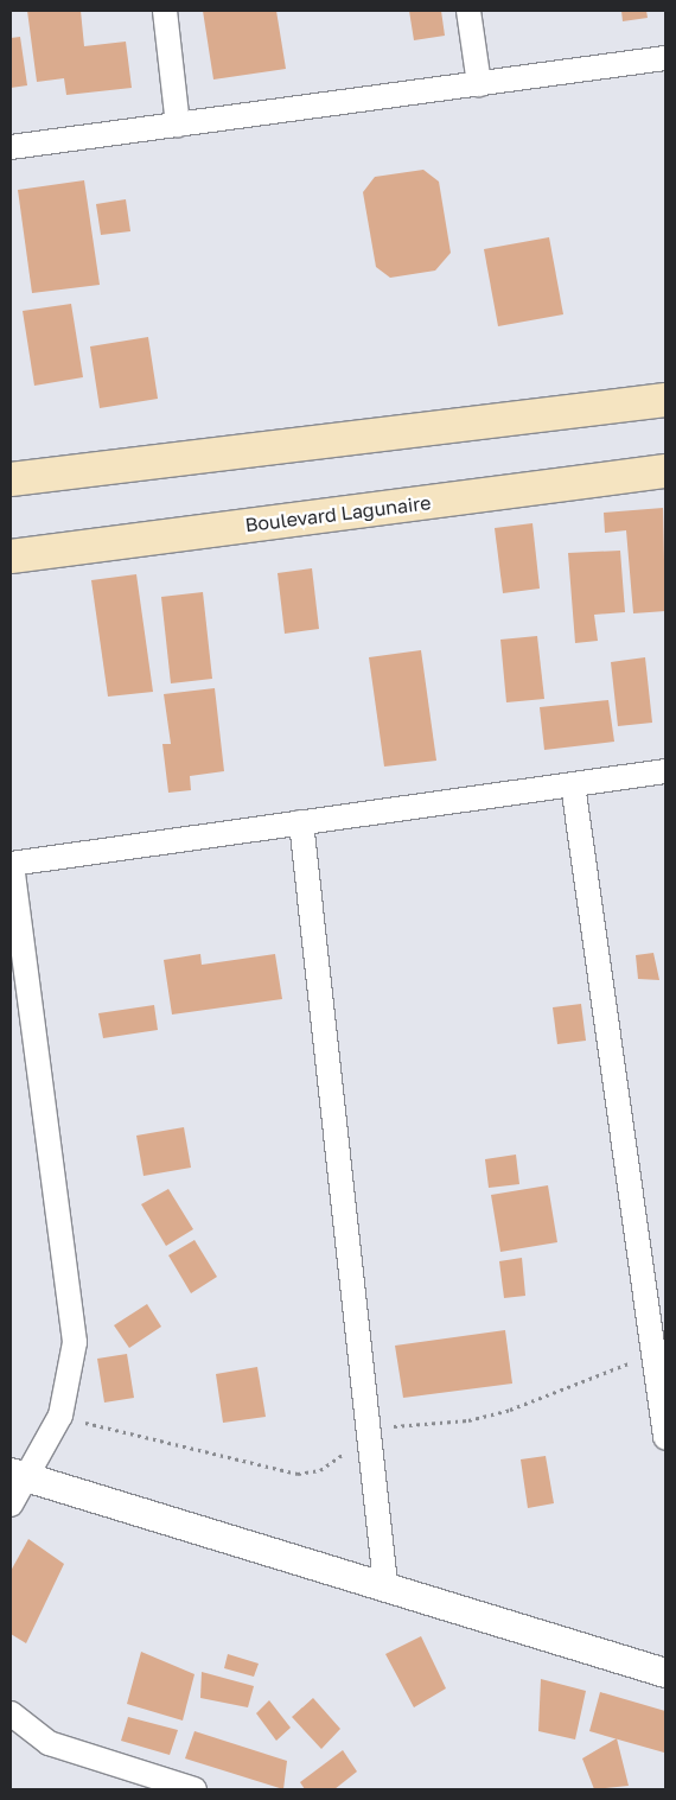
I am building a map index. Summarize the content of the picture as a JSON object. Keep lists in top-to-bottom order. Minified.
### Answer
{"streets":{"main road":["Boulevard Lagunaire"]}}
